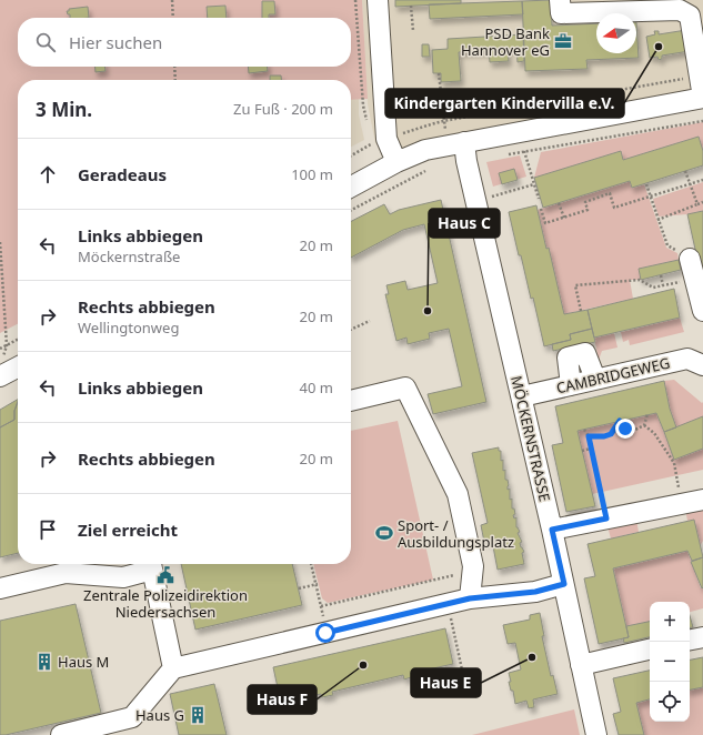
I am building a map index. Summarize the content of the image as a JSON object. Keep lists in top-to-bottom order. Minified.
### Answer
{"streets":{"street":["CAMBRIDGEWEG","MÖCKERNSTRASSE"]},"crossings":[["CAMBRIDGEWEG","MÖCKERNSTRASSE"]],"places":{"office":["PSD Bank Hannover eG"],"other":["Kindergarten Kindervilla e.V.","Haus C","Haus E","Haus F"],"sports":["Sport- / Ausbildungsplatz"],"public building":["Zentrale Polizeidirektion Niedersachsen"],"building":["Haus M","Haus G"]},"north":"left","page":{"search":"Hier suchen","heading":["3 Min.","Zu Fuß · 200 m"],"list":[["Geradeaus","100 m"],["Links abbiegen","Möckernstraße","20 m"],["Rechts abbiegen","Wellingtonweg","20 m"],["Links abbiegen","40 m"],["Rechts abbiegen","20 m"],"Ziel erreicht"],"map_buttons":["+","−"]}}
